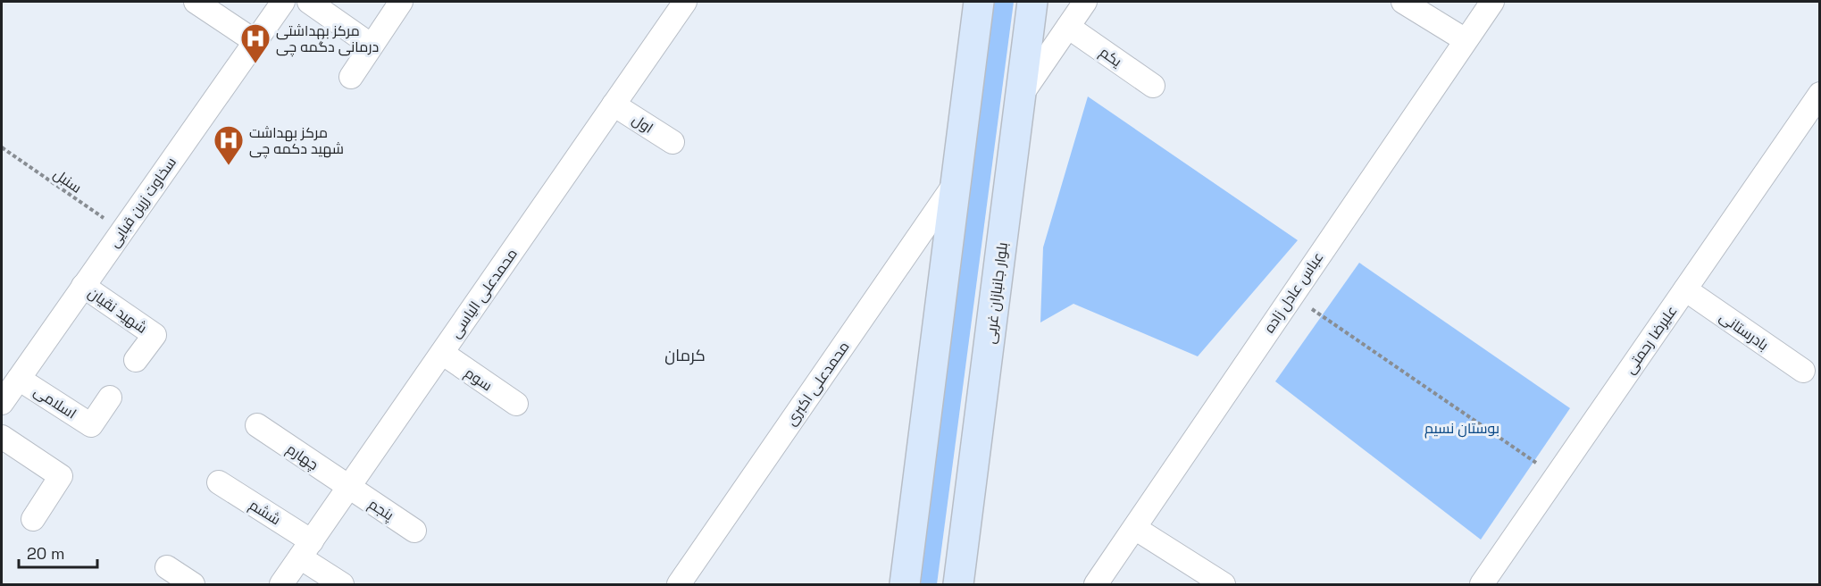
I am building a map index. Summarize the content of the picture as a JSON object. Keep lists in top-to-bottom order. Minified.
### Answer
{"streets":{"main road":["بلوار جانبازان غربی"],"street":["یکم","اول","سخاوت زرین قبایی","عباس عادل زاده","محمدعلی الیاسی","شهید نقیان","بادرستانی","علیرضا رحمتی","سوم","محمدعلی اکبری","اسلامی","چهارم","پنجم","ششم"],"path":["سنبل"]},"crossings":[["اول","محمدعلی الیاسی"],["سنبل","سخاوت زرین قبایی"],["سخاوت زرین قبایی","شهید نقیان"],["سخاوت زرین قبایی","اسلامی"],["محمدعلی الیاسی","سوم"],["محمدعلی الیاسی","چهارم"],["محمدعلی الیاسی","پنجم"],["محمدعلی الیاسی","ششم"],["بادرستانی","علیرضا رحمتی"],["چهارم","پنجم"]],"districts":["کرمان"],"parks":["بوستان نسیم"],"places":{"hospital":["مرکز بهداشتی درمانی دگمه چی","مرکز بهداشت شهید دکمه چی"]},"scale_bar":"20 m"}
